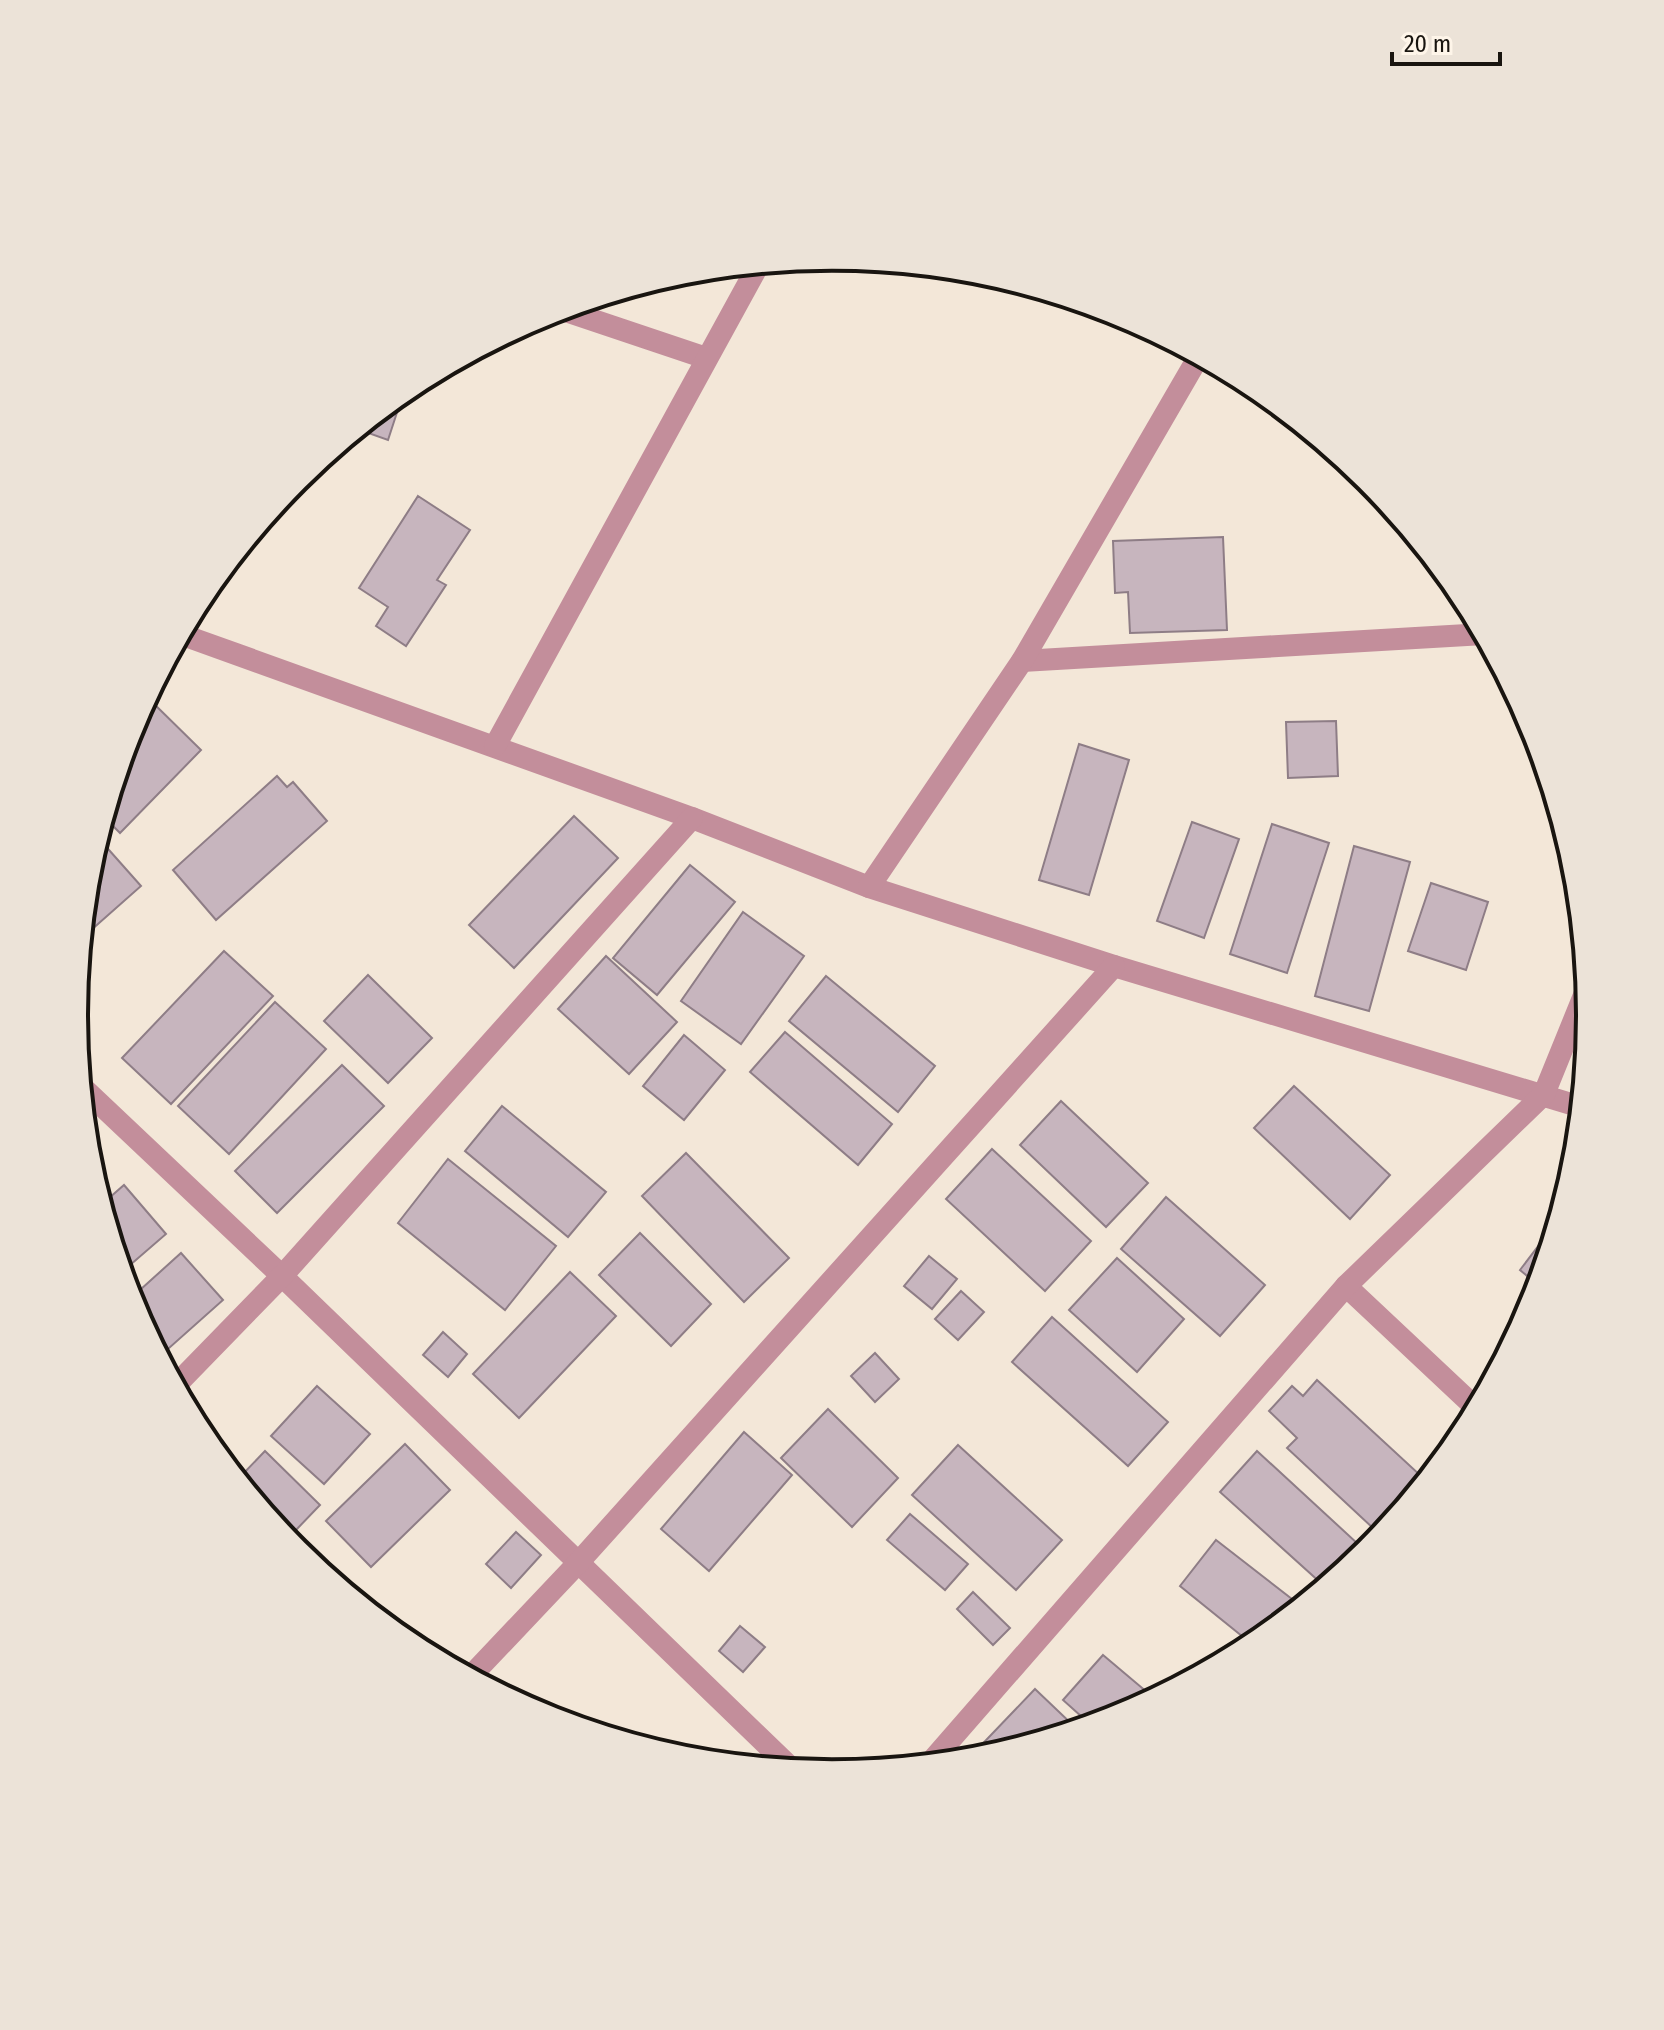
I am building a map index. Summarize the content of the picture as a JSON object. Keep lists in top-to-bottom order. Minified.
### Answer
{"scale_bar":"20 m"}
